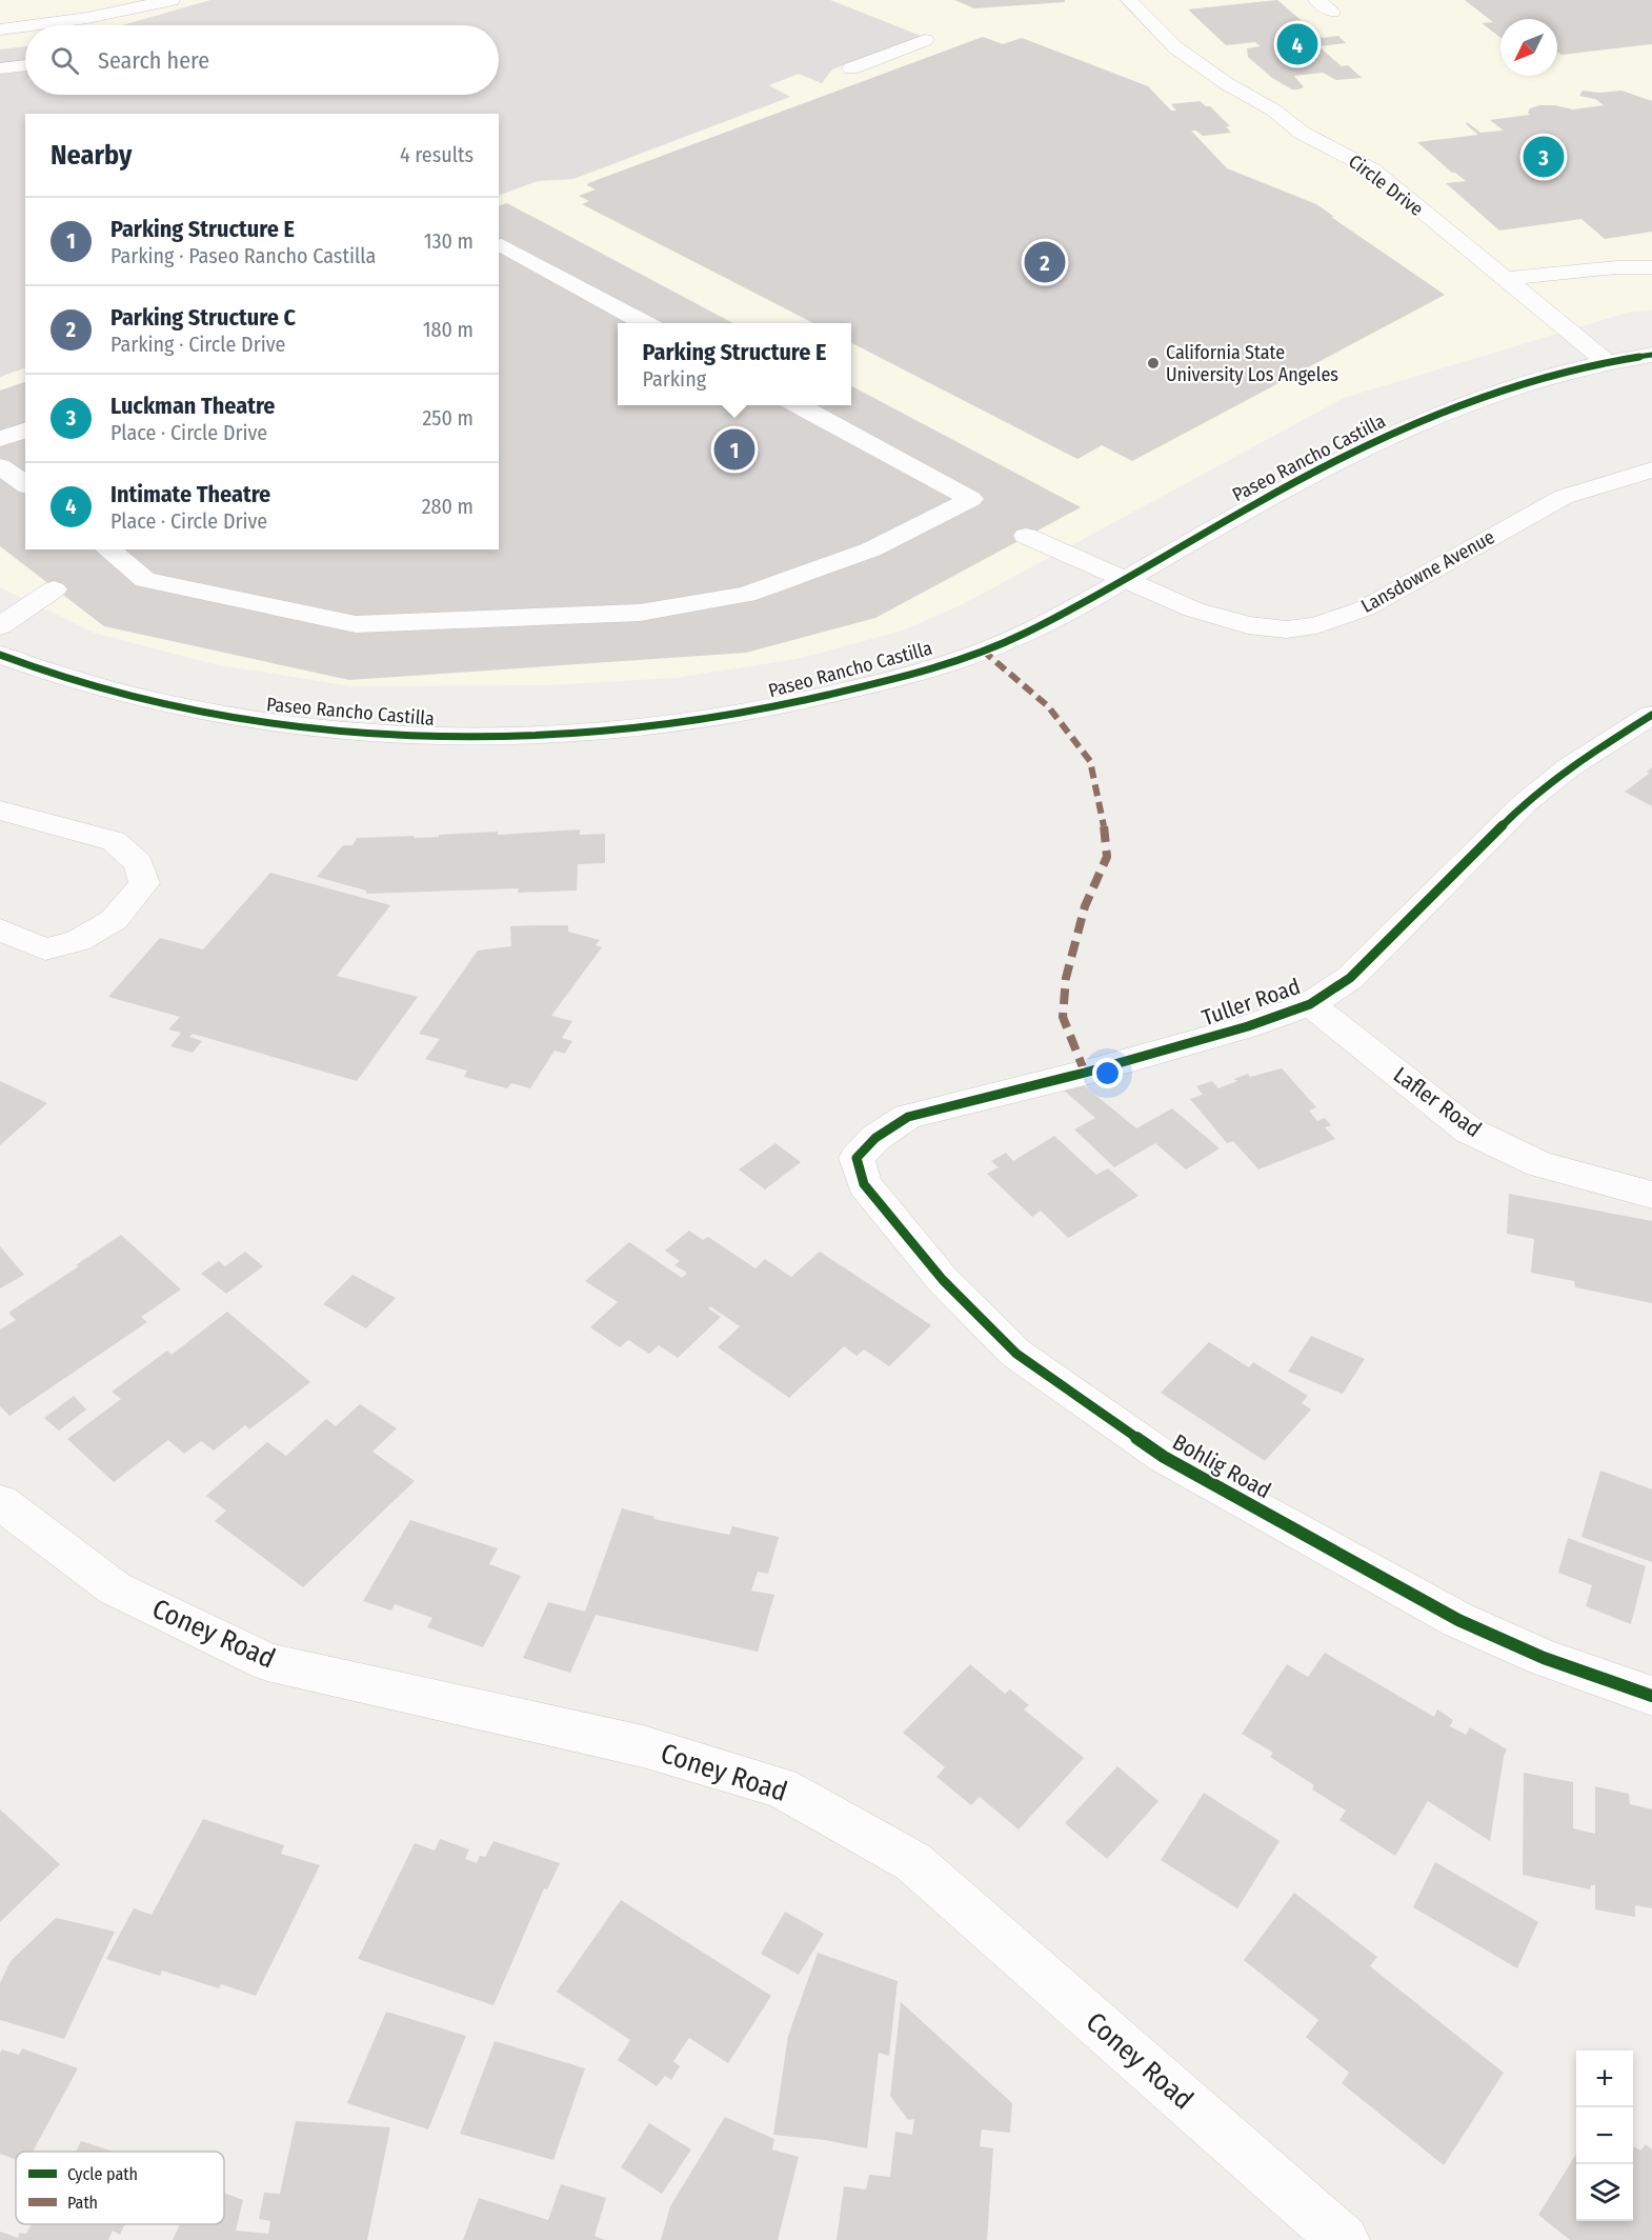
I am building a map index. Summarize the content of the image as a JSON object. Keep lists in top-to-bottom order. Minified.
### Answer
{"streets":{"street":["Circle Drive","Paseo Rancho Castilla","Lansdowne Avenue","Tuller Road","Lafler Road","Bohlig Road","Coney Road"]},"crossings":[["Circle Drive","Paseo Rancho Castilla"],["Paseo Rancho Castilla","Lansdowne Avenue"],["Tuller Road","Lafler Road"],["Tuller Road","Bohlig Road"]],"places":["California State University Los Angeles"],"legend":["Cycle path","Path"],"north":"bottom left","page":{"pins":["4","3","2","1"],"search":"Search here","heading":["Nearby","4 results"],"list":[{"mark":"1","name":"Parking Structure E","note":"Parking · Paseo Rancho Castilla","value":"130 m"},{"mark":"2","name":"Parking Structure C","note":"Parking · Circle Drive","value":"180 m"},{"mark":"3","name":"Luckman Theatre","note":"Place · Circle Drive","value":"250 m"},{"mark":"4","name":"Intimate Theatre","note":"Place · Circle Drive","value":"280 m"}],"popup":["Parking Structure E","Parking"],"map_buttons":["+","−"]}}
